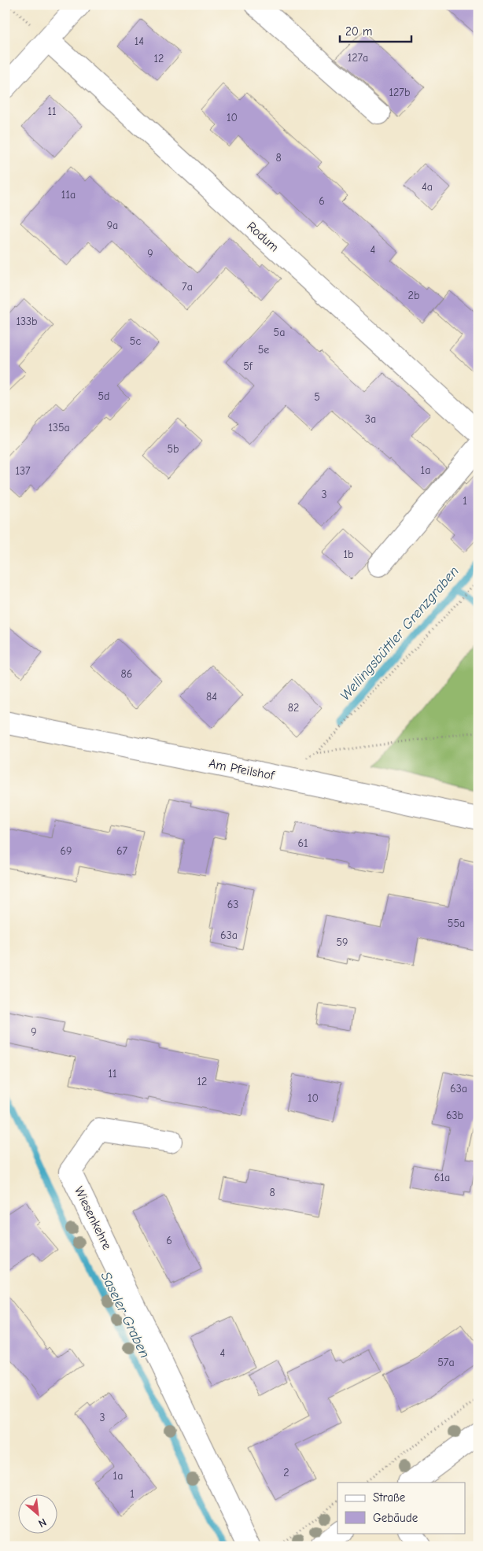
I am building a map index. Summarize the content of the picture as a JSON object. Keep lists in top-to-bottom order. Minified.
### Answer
{"streets":{"street":["Rodum","Am Pfeilshof","Wiesenkehre"]},"water":["Wellingsbüttler Grenzgraben","Saseler Graben"],"house_numbers":["14","127a","12","127b","11","10","8","4a","11a","6","9a","4","9","7a","2b","133b","5a","5c","5e","5f","5d","5","3a","135a","5b","1a","137","3","1","1b","86","84","82","61","69","67","63","55a","63a","59","9","11","12","63a","10","63b","61a","8","6","4","57a","3","2","1a","1"],"legend":["Straße","Gebäude"],"scale_bar":"20 m","north":"bottom right"}
